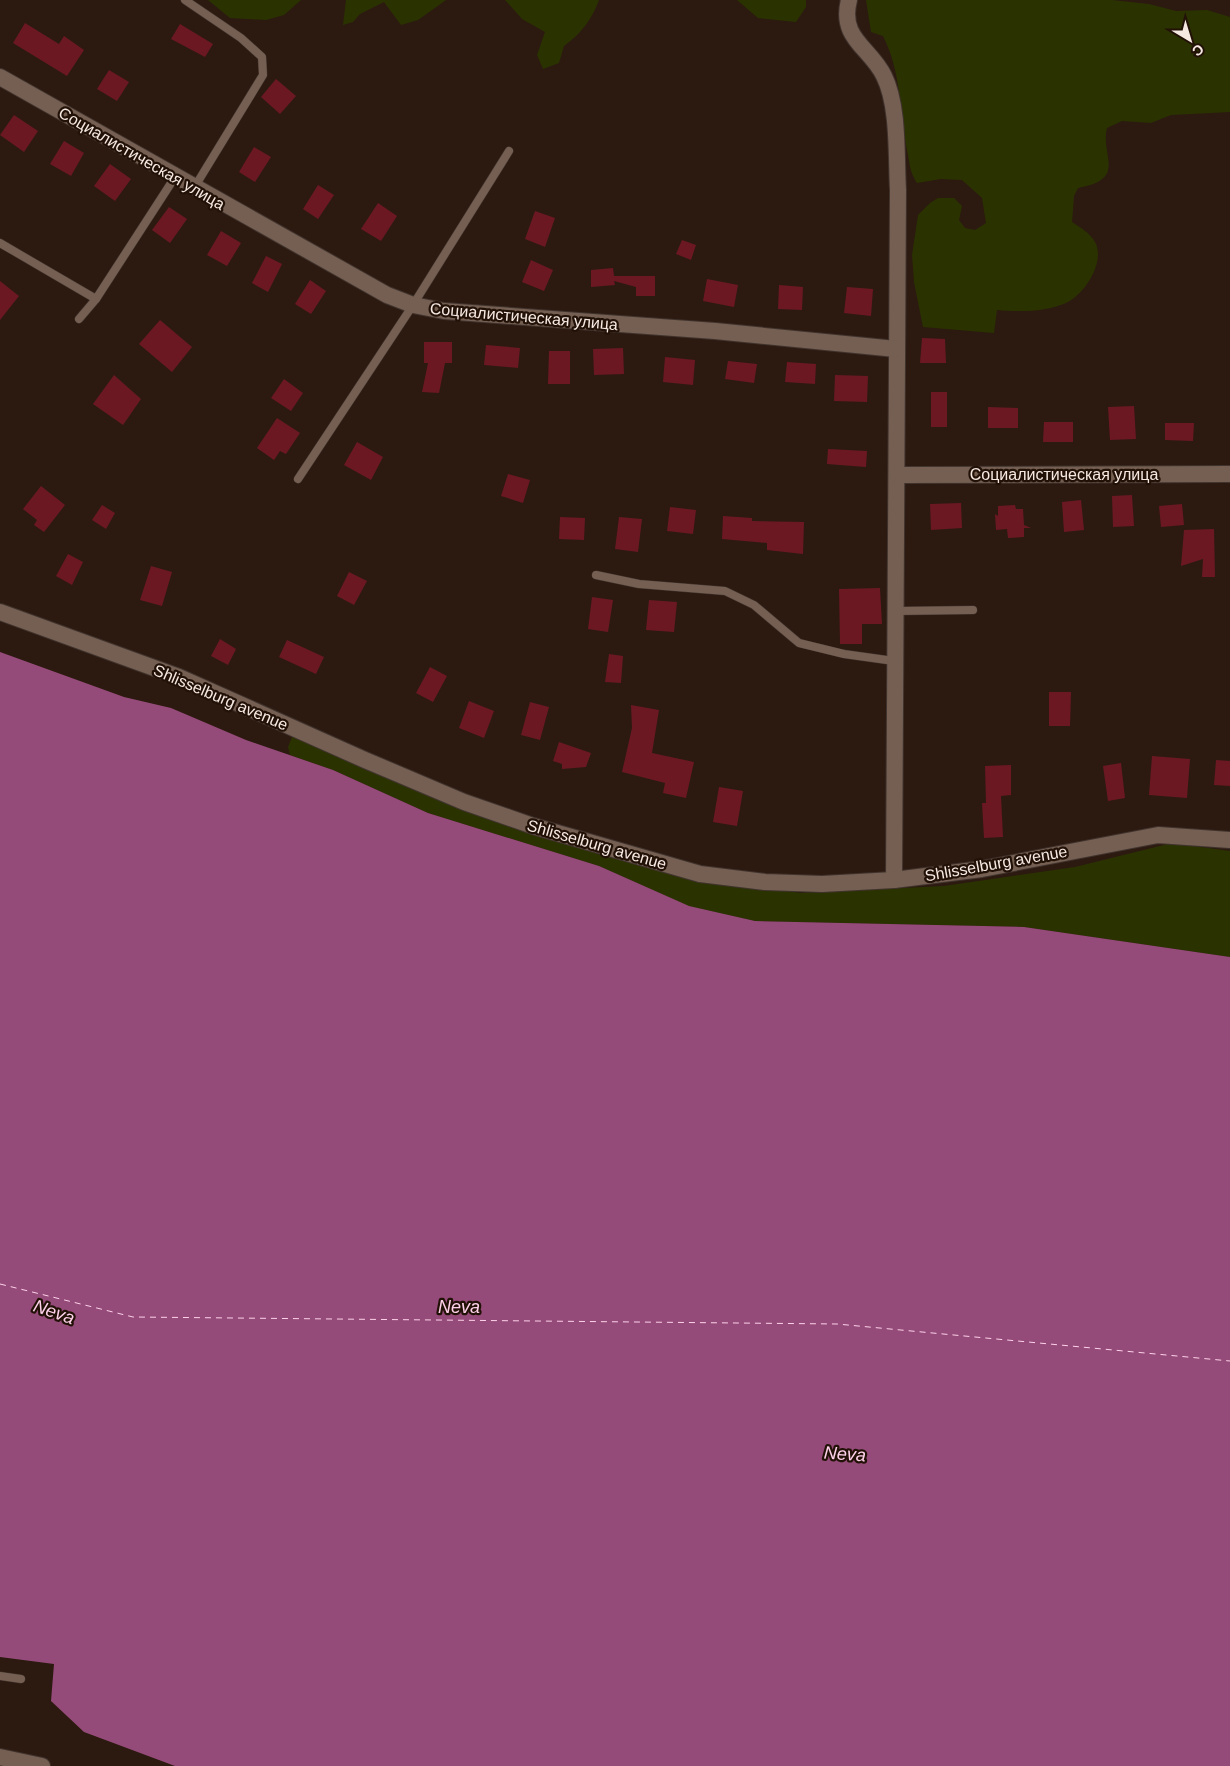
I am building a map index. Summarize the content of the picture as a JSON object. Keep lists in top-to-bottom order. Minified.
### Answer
{"streets":{"street":["Социалистическая улица","Shlisselburg avenue"]},"water":["Neva"],"north":"bottom right"}
